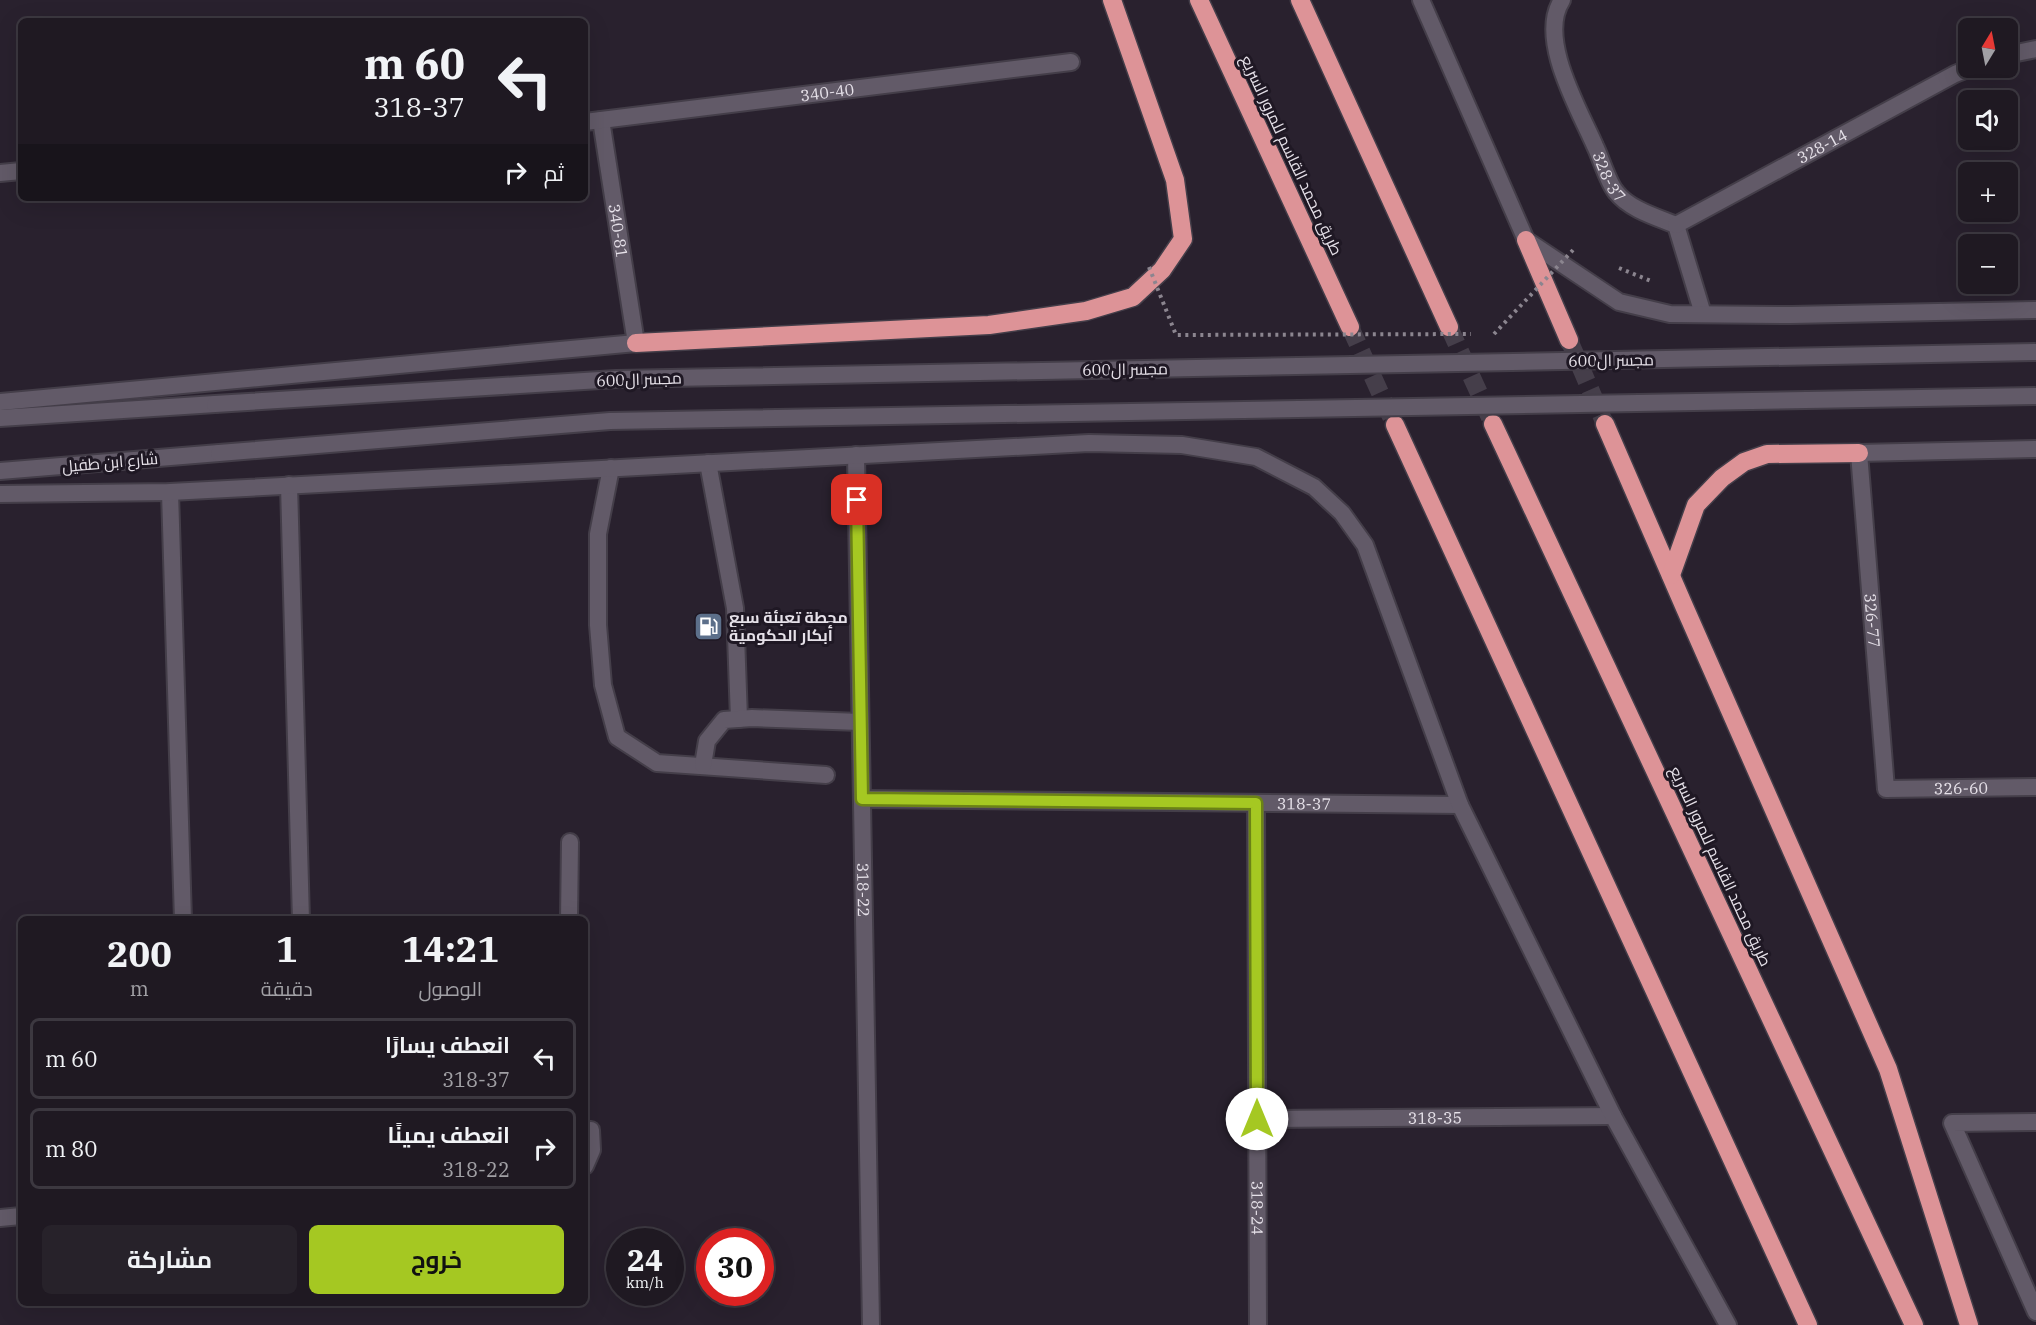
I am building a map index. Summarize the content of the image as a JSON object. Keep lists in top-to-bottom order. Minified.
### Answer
{"streets":{"highway":["طريق محمد القاسم للمرور السريع"],"street":["340-40","328-14","328-37","340-81","مجسر ال600","شارع ابن طفيل","326-77","326-60","318-37","318-22","318-35","318-24"]},"crossings":[["340-40","340-81"],["328-14","328-37"],["326-77","326-60"],["318-37","318-22"],["318-37","318-24"],["318-35","318-24"]],"places":{"fuel station":["محطة تعبئة سبع أبكار الحكومية"]},"north":"top","page":{"map_buttons":["+","−"],"turn":["60 m","318-37"],"then":"ثم","eta":["14:21","الوصول","1","دقيقة","200","m"],"list":[{"name":"انعطف يسارًا","note":"318-37","value":"60 m"},{"name":"انعطف يمينًا","note":"318-22","value":"80 m"}],"buttons":["خروج","مشاركة"],"speed":"24 km/h","limit":"30"}}
